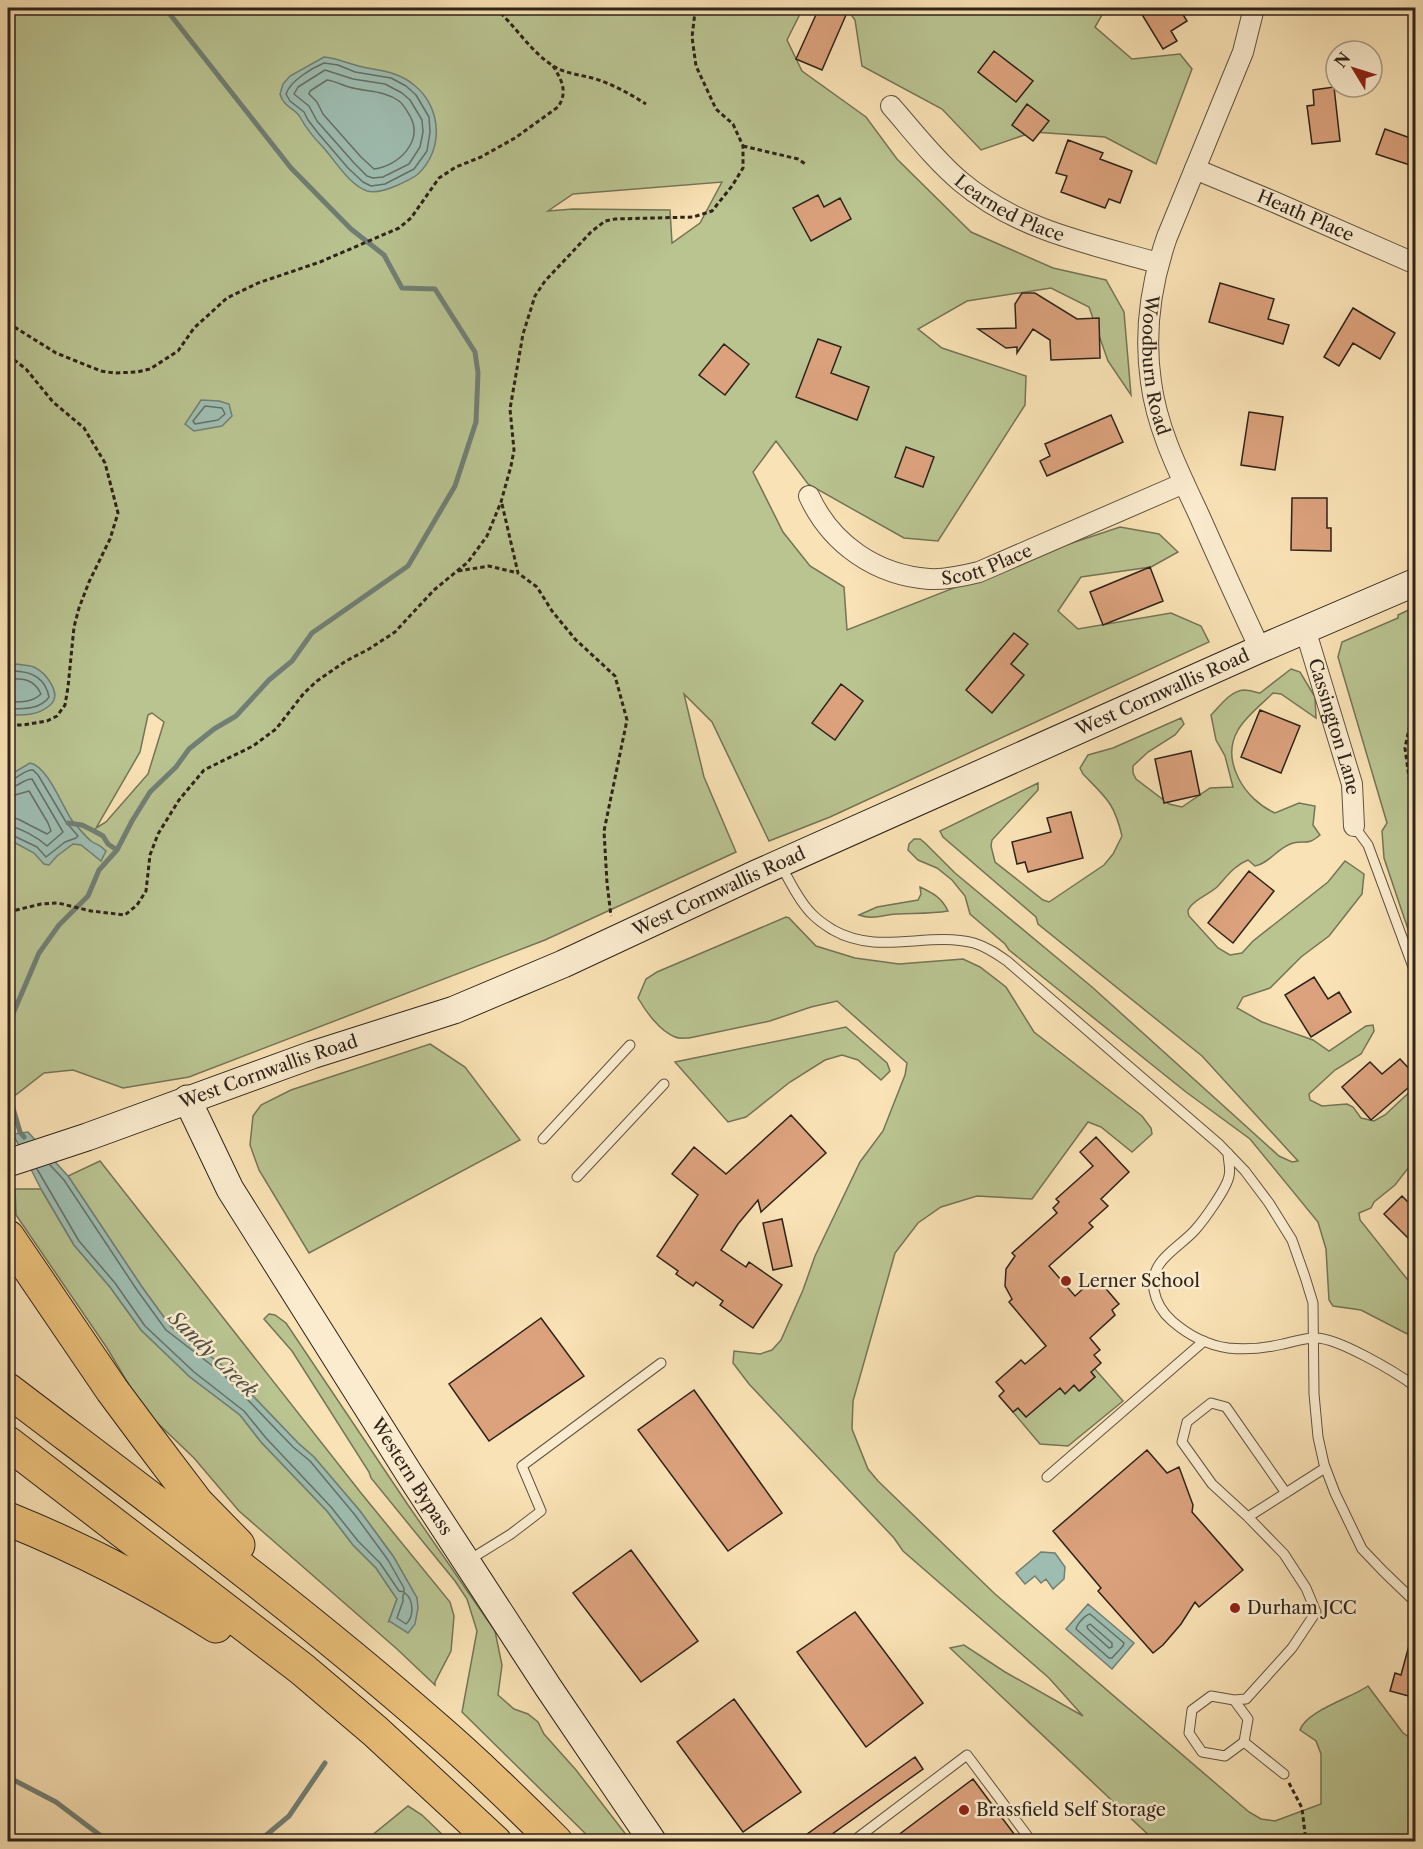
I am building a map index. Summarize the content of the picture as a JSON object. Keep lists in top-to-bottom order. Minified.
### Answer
{"streets":{"street":["Learned Place","Heath Place","Woodburn Road","Scott Place","West Cornwallis Road","Cassington Lane","Western Bypass"]},"crossings":[["Learned Place","Woodburn Road"],["Heath Place","Woodburn Road"],["Woodburn Road","Scott Place"],["Woodburn Road","West Cornwallis Road"],["West Cornwallis Road","Cassington Lane"],["West Cornwallis Road","Western Bypass"]],"water":["Sandy Creek"],"places":["Lerner School","Durham JCC","Brassfield Self Storage"],"north":"top left"}
